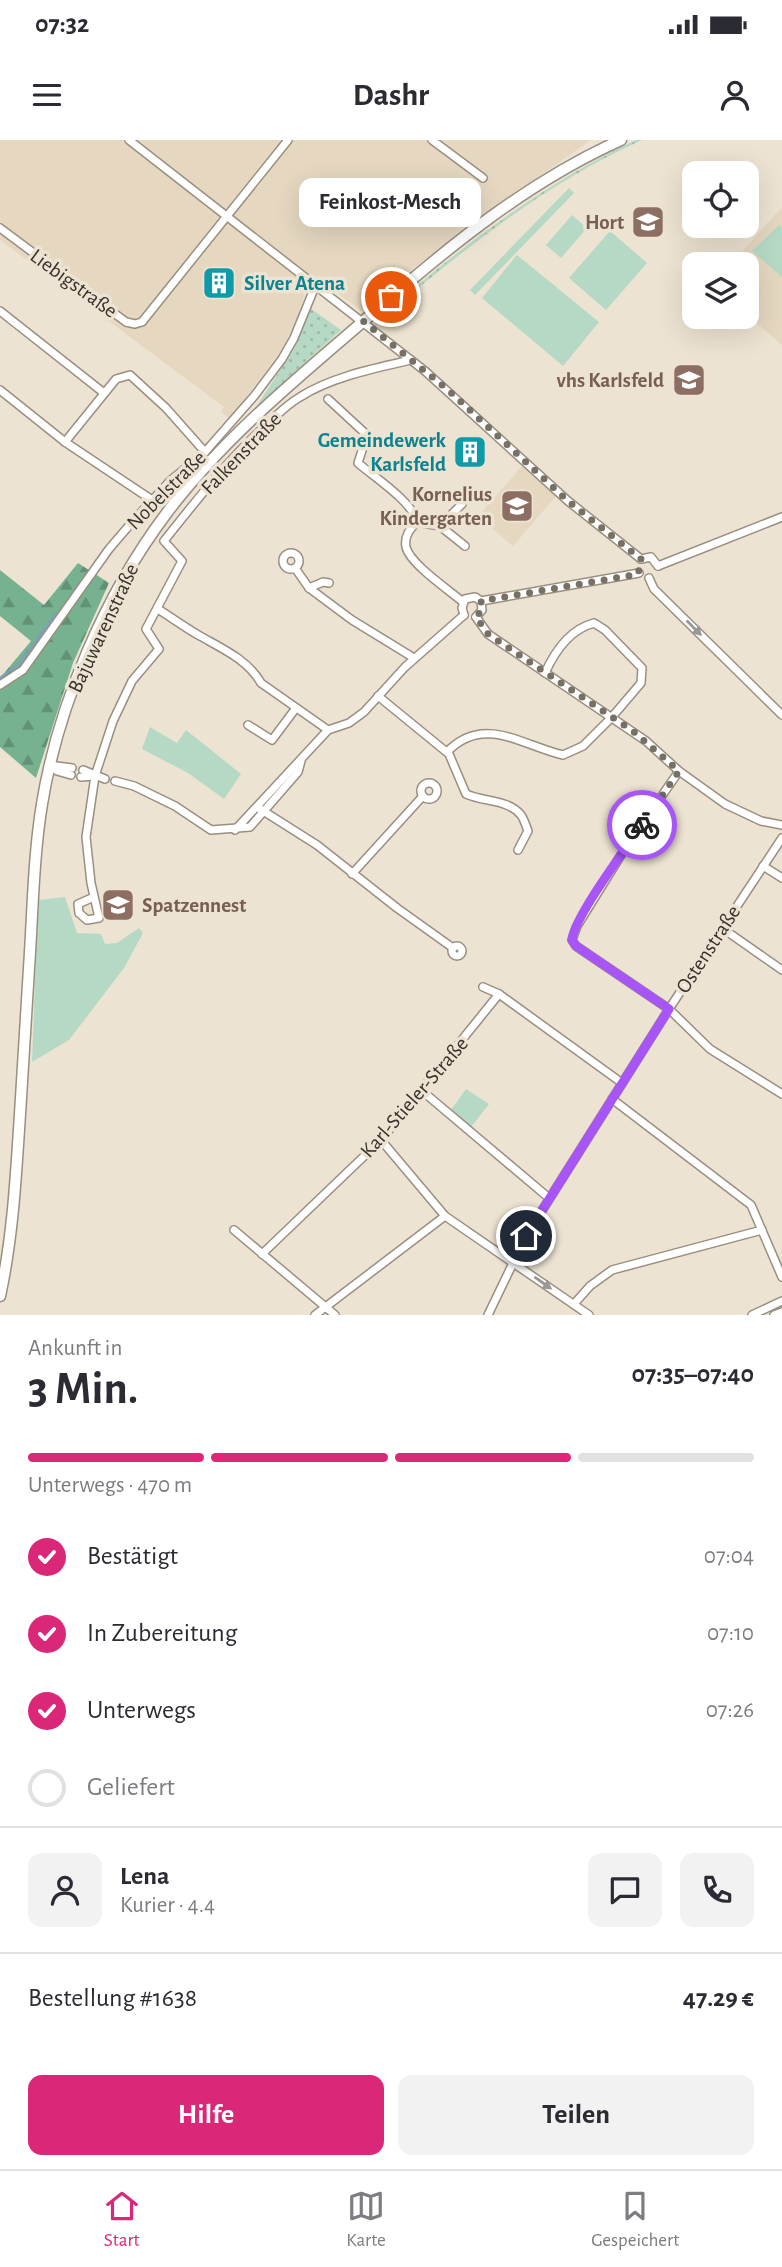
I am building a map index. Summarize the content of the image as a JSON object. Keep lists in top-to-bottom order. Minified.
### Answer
{"streets":{"main road":["Bajuwarenstraße"],"street":["Liebigstraße","Falkenstraße","Nobelstraße","Ostenstraße","Karl-Stieler-Straße"]},"places":{"school or university":["Hort","vhs Karlsfeld","Kornelius Kindergarten","Spatzennest"],"building":["Silver Atena","Gemeindewerk Karlsfeld"],"other":["Feinkost-Mesch"]},"page":{"status":"07:32","header":"Dashr","bubble":"Feinkost-Mesch","heading":["3 Min.","Ankunft in","07:35–07:40"],"panel":["Lena","Kurier · 4.4","Bestellung #1638","47.29 €"],"bar":"Unterwegs · 470 m","list":[["Bestätigt","07:04"],["In Zubereitung","07:10"],["Unterwegs","07:26"],"Geliefert"],"buttons":["Hilfe","Teilen"],"tabs":["Start","Karte","Gespeichert"]}}
